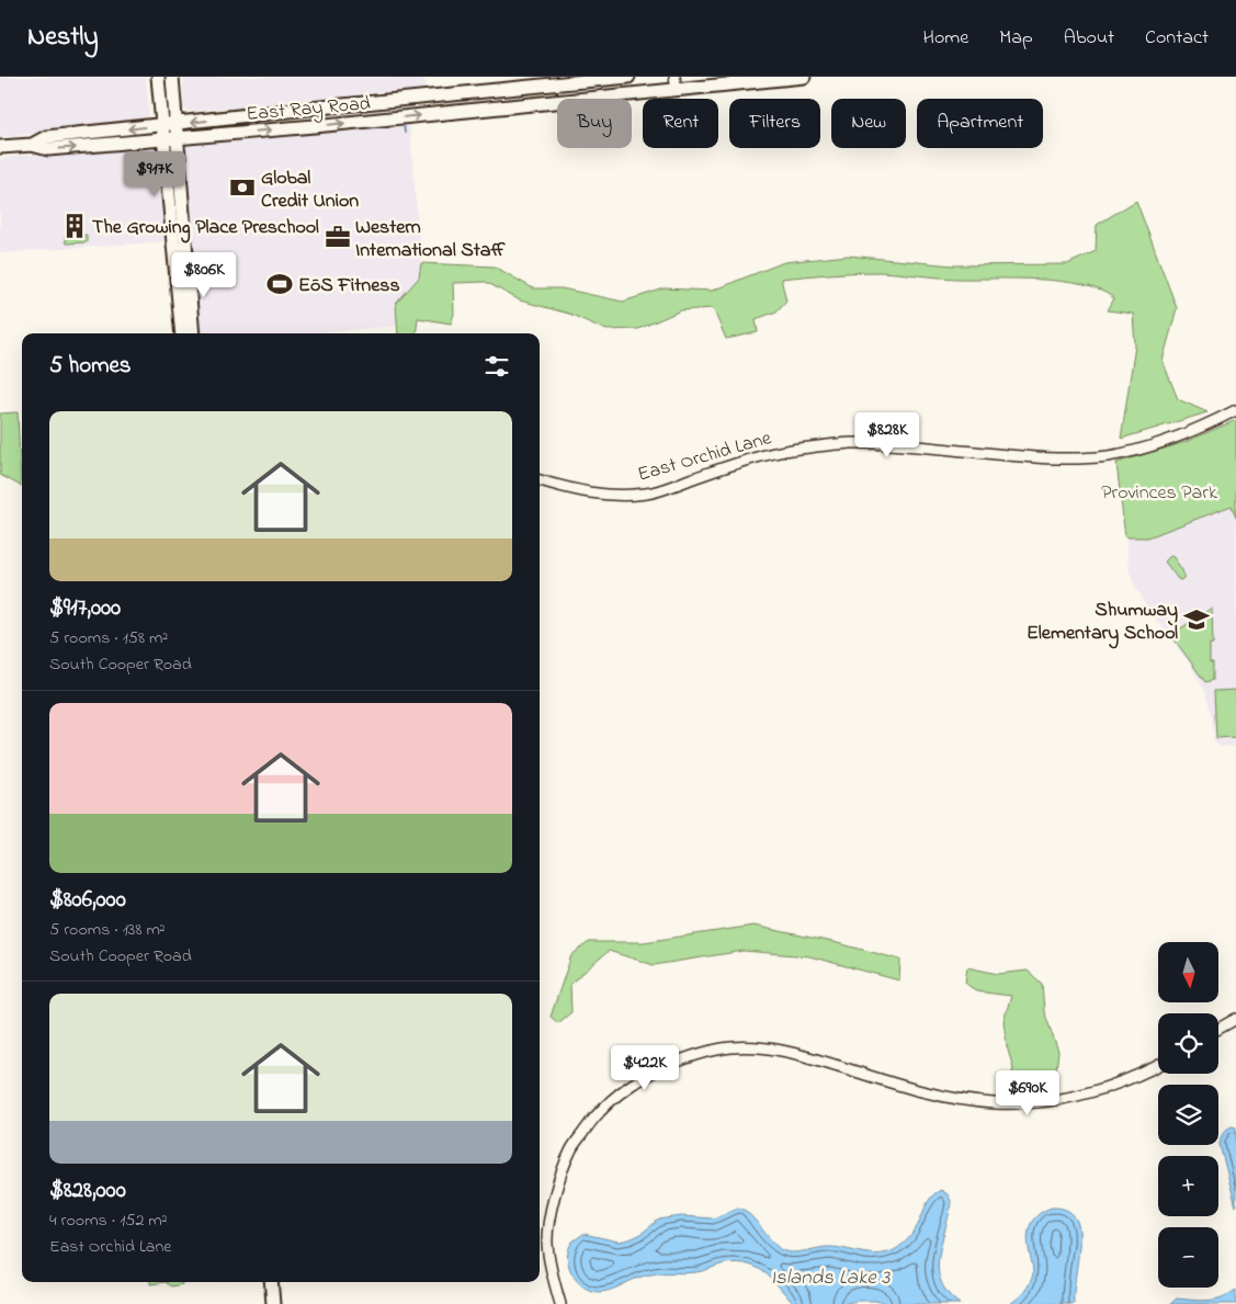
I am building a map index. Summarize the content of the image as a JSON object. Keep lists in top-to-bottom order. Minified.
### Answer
{"streets":{"main road":["East Ray Road"],"street":["East Orchid Lane"]},"water":["Islands Lake 3"],"parks":["Provinces Park"],"places":{"bank":["Global Credit Union"],"building":["The Growing Place Preschool"],"office":["Western International Staff"],"sports":["EōS Fitness"],"school or university":["Shumway Elementary School"]},"north":"bottom","page":{"header":"Nestly","nav":["Home","Map","About","Contact"],"chip":["Buy","Rent","Filters","New","Apartment"],"price":["$917K","$806K","$828K","$422K","$690K"],"heading":"5 homes","list":[{"name":"$917,000","note":"5 rooms · 158 m² · South Cooper Road"},{"name":"$806,000","note":"5 rooms · 138 m² · South Cooper Road"},{"name":"$828,000","note":"4 rooms · 152 m² · East Orchid Lane"}],"map_buttons":["+","−"]}}
